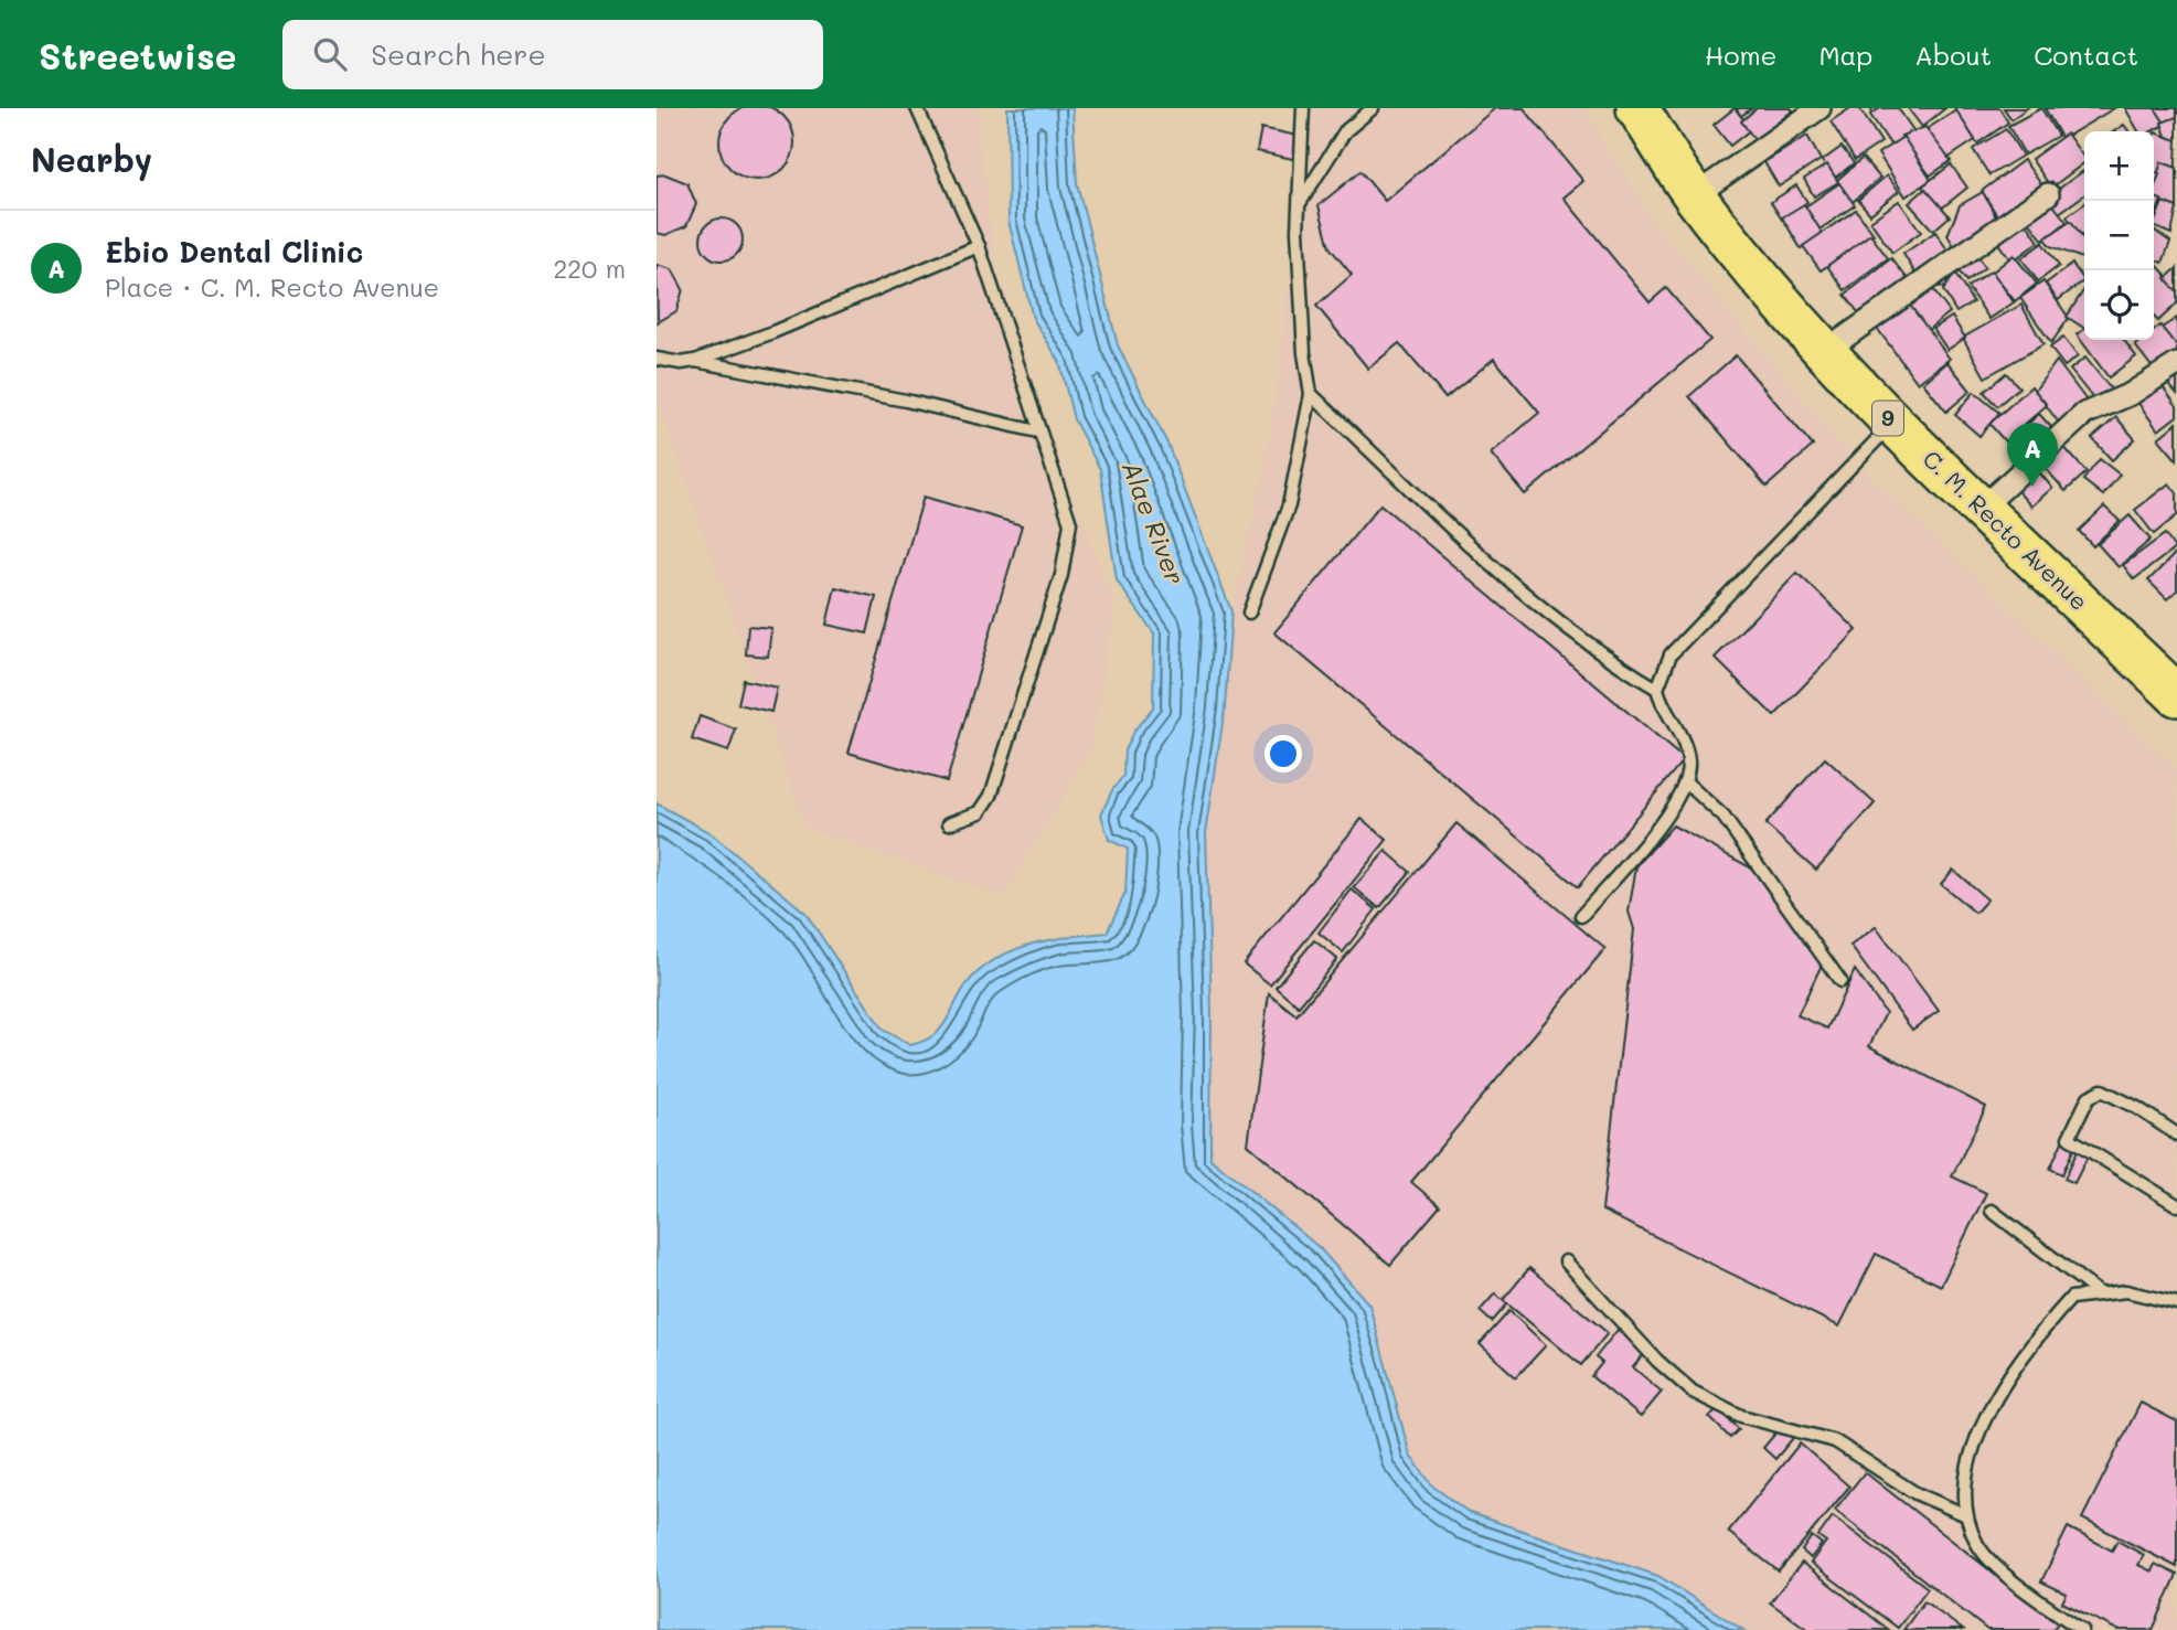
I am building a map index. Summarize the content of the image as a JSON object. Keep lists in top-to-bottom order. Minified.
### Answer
{"streets":{"highway":["9","C. M. Recto Avenue"]},"water":["Alae River"],"page":{"header":"Streetwise","search":"Search here","nav":["Home","Map","About","Contact"],"heading":"Nearby","map_buttons":["+","−"],"list":[{"mark":"A","name":"Ebio Dental Clinic","note":"Place · C. M. Recto Avenue","value":"220 m"}],"pins":"A"}}
